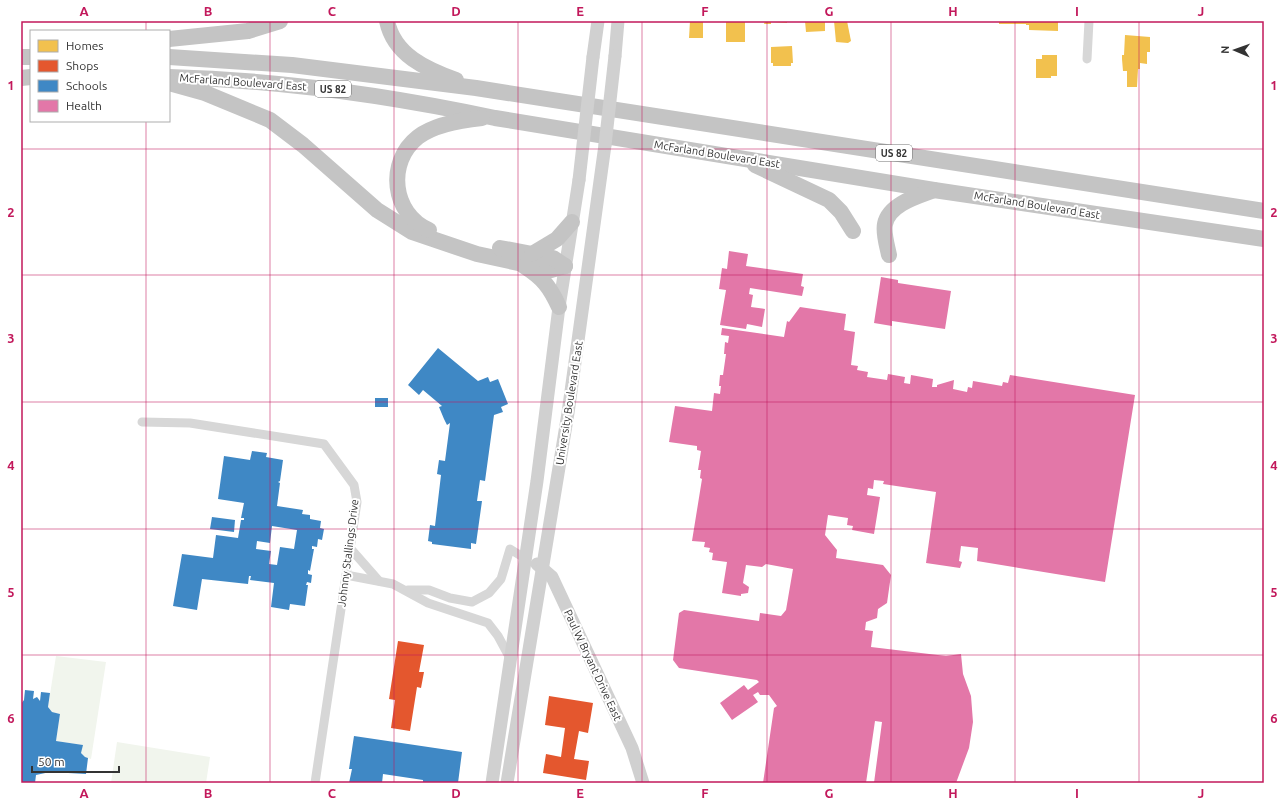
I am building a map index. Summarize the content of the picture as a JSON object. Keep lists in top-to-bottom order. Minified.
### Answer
{"streets":{"highway":["McFarland Boulevard East","US 82"],"main road":["University Boulevard East","Paul W Bryant Drive East"],"street":["Johnny Stallings Drive"]},"crossings":[["University Boulevard East","Paul W Bryant Drive East"]],"legend":["Homes","Shops","Schools","Health"],"scale_bar":"50 m","north":"left","grid":{"columns":["A","B","C","D","E","F","G","H","I","J"],"rows":["1","2","3","4","5","6"]}}
